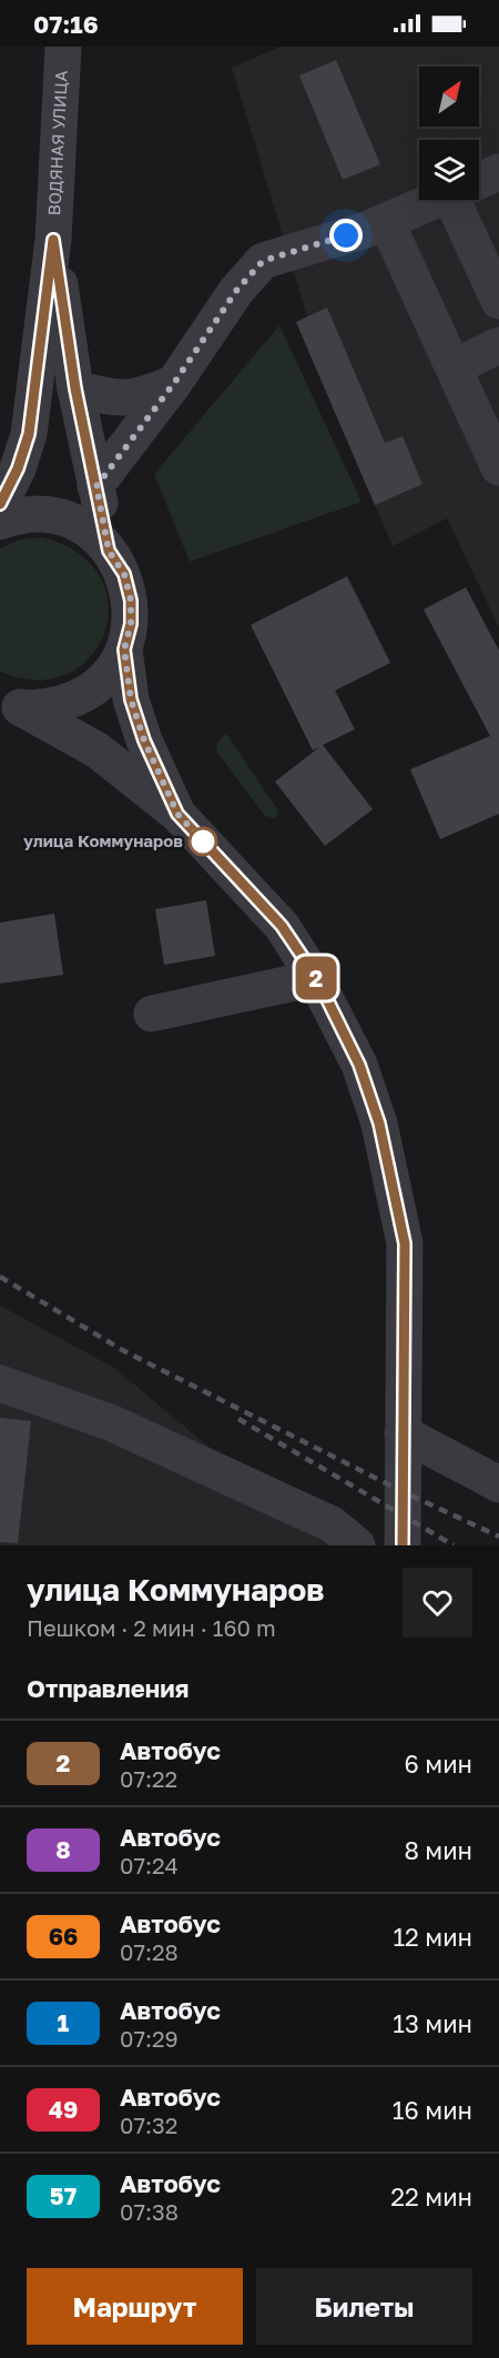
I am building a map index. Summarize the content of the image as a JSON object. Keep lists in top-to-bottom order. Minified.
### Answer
{"streets":{"street":["ВОДЯНАЯ УЛИЦА"]},"places":["улица Коммунаров"],"lines":["bus line 2"],"north":"top right","page":{"status":"07:16","on_map":"2","heading":[["улица Коммунаров","Пешком · 2 мин · 160 m"],"Отправления"],"list":[{"mark":"2","name":"Автобус","note":"07:22","value":"6 мин"},{"mark":"8","name":"Автобус","note":"07:24","value":"8 мин"},{"mark":"66","name":"Автобус","note":"07:28","value":"12 мин"},{"mark":"1","name":"Автобус","note":"07:29","value":"13 мин"},{"mark":"49","name":"Автобус","note":"07:32","value":"16 мин"},{"mark":"57","name":"Автобус","note":"07:38","value":"22 мин"}],"buttons":["Маршрут","Билеты"]}}
